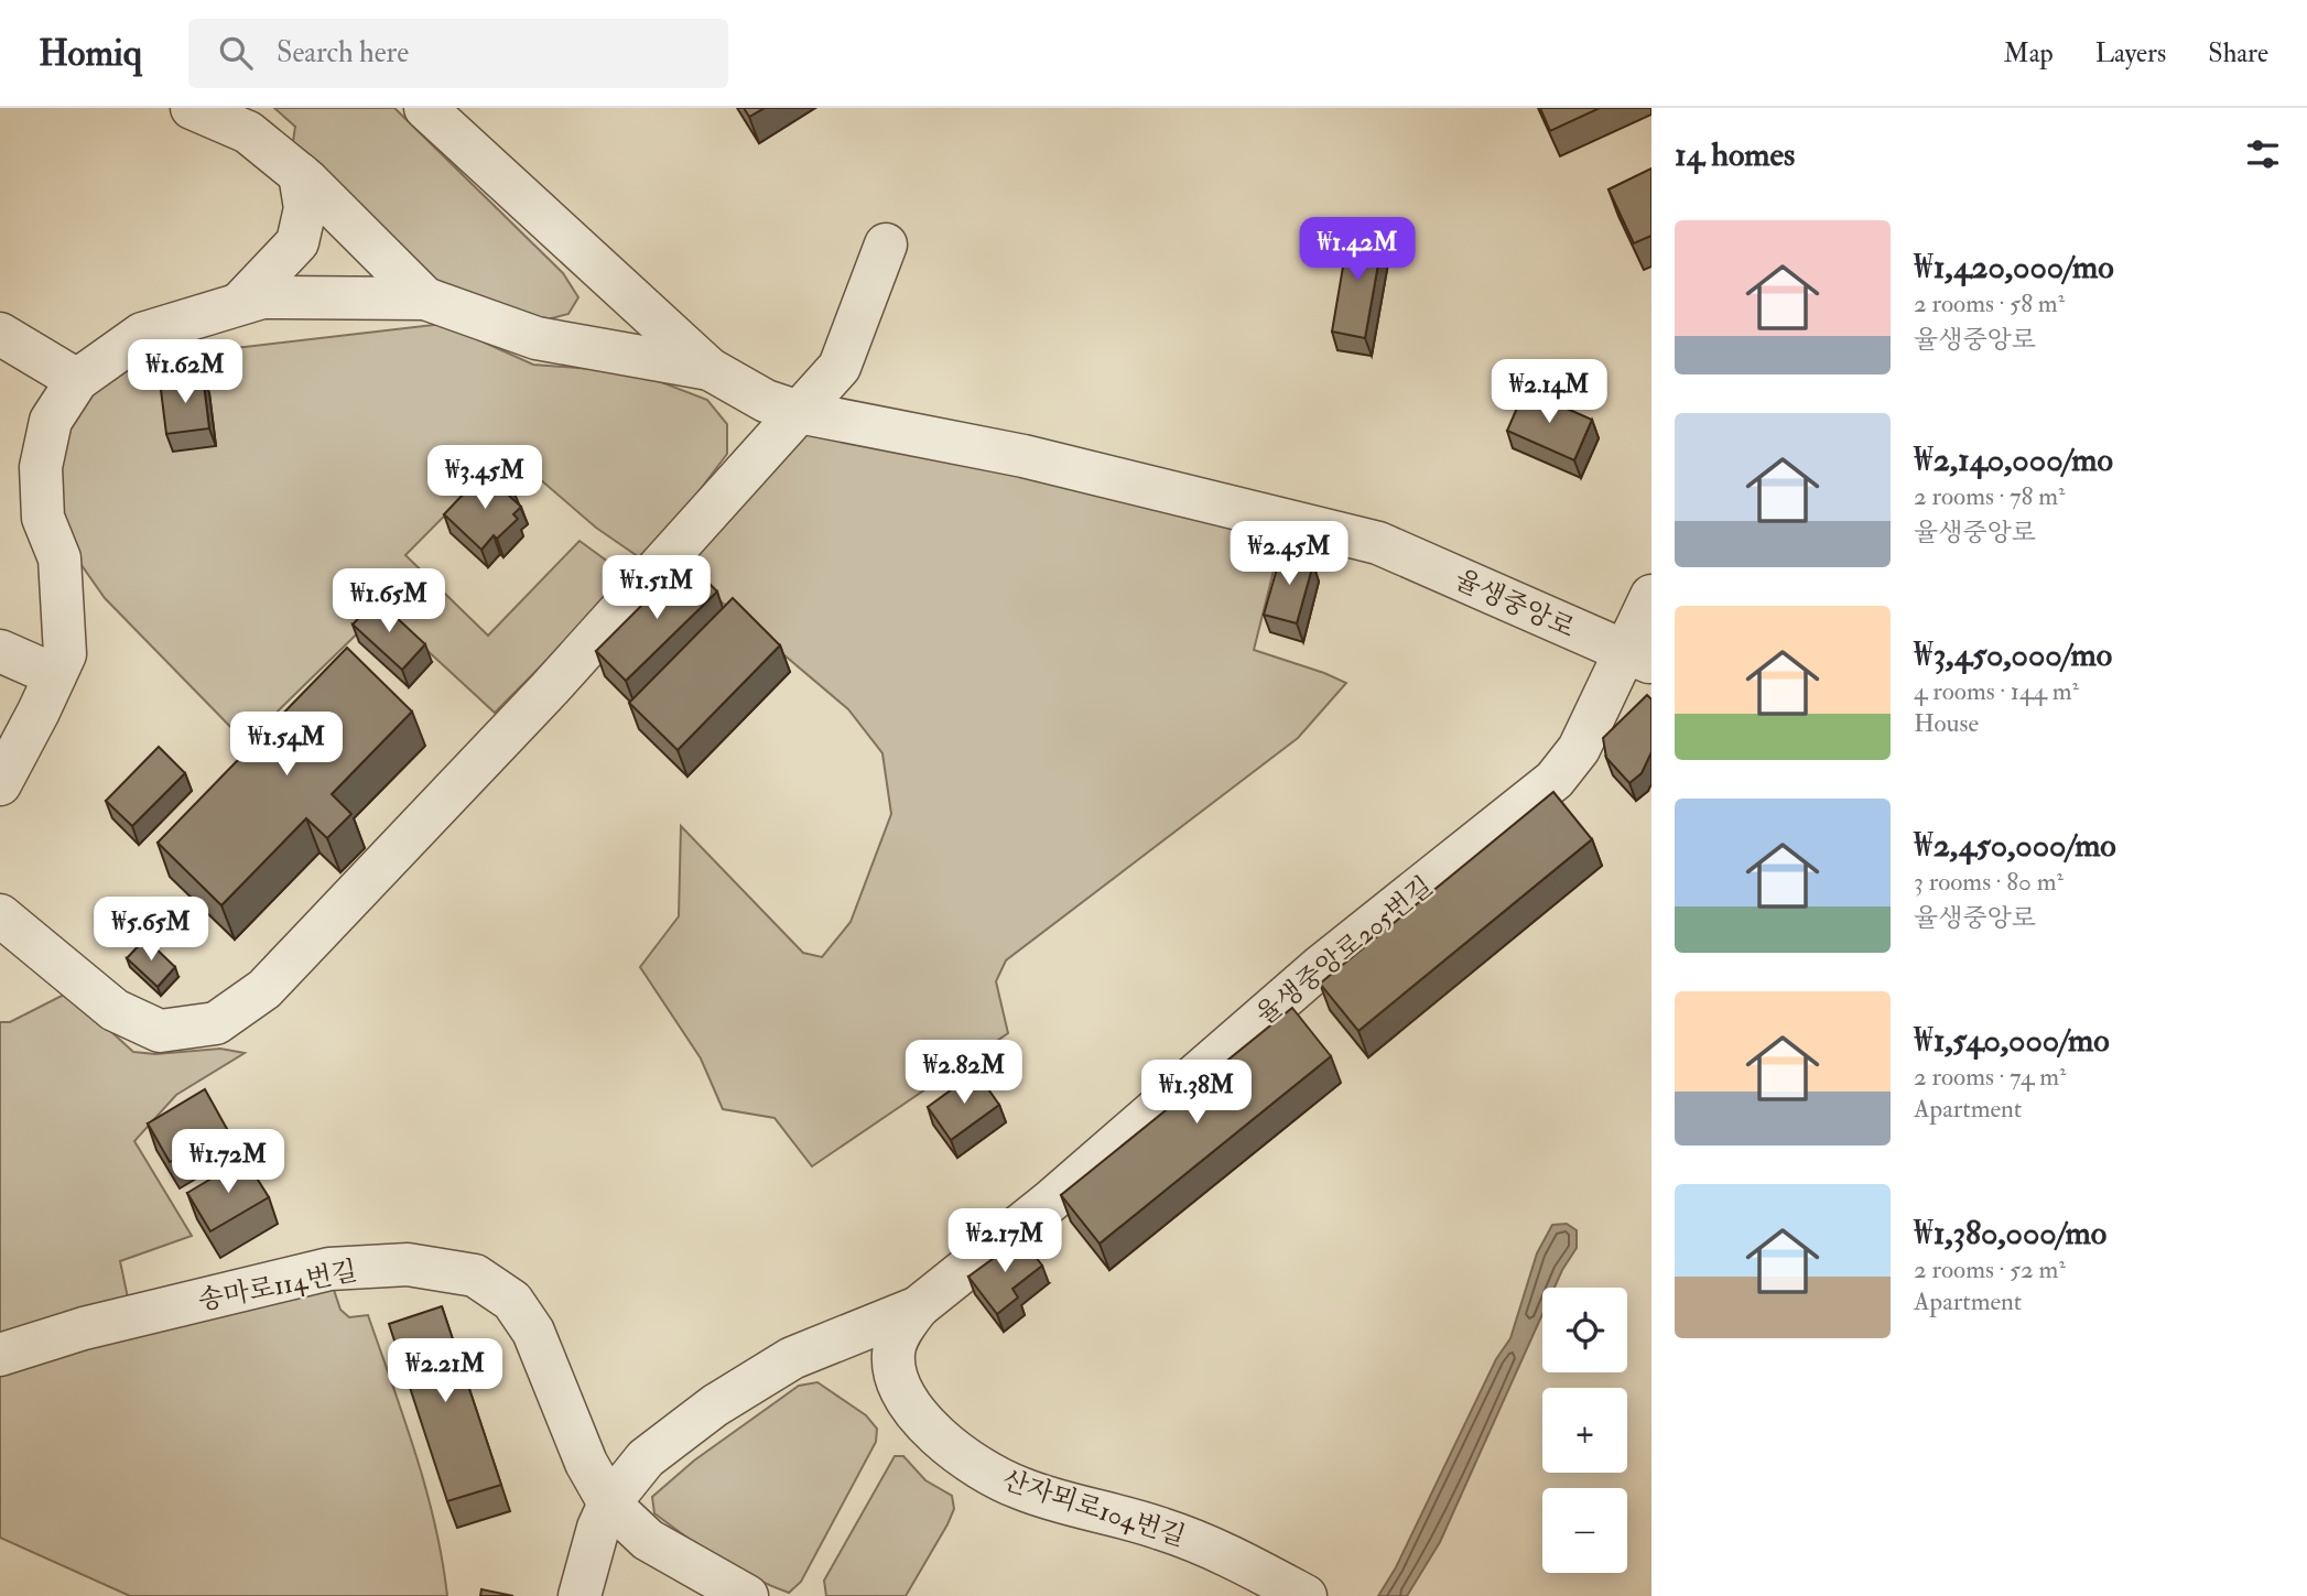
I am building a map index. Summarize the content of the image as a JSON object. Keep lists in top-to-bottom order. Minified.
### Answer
{"streets":{"street":["율생중앙로","율생중앙로205번길","송마로114번길","산자뫼로104번길"]},"crossings":[["율생중앙로","율생중앙로205번길"],["율생중앙로205번길","송마로114번길"],["율생중앙로205번길","산자뫼로104번길"]],"page":{"header":"Homiq","search":"Search here","nav":["Map","Layers","Share"],"heading":"14 homes","list":[{"name":"₩1,420,000/mo","note":"2 rooms · 58 m² · 율생중앙로"},{"name":"₩2,140,000/mo","note":"2 rooms · 78 m² · 율생중앙로"},{"name":"₩3,450,000/mo","note":"4 rooms · 144 m² · House"},{"name":"₩2,450,000/mo","note":"3 rooms · 80 m² · 율생중앙로"},{"name":"₩1,540,000/mo","note":"2 rooms · 74 m² · Apartment"},{"name":"₩1,380,000/mo","note":"2 rooms · 52 m² · Apartment"}],"price":["₩1.42M","₩1.62M","₩2.14M","₩3.45M","₩2.45M","₩1.51M","₩1.65M","₩1.54M","₩5.65M","₩2.82M","₩1.38M","₩1.72M","₩2.17M","₩2.21M"],"map_buttons":["+","−"]}}
